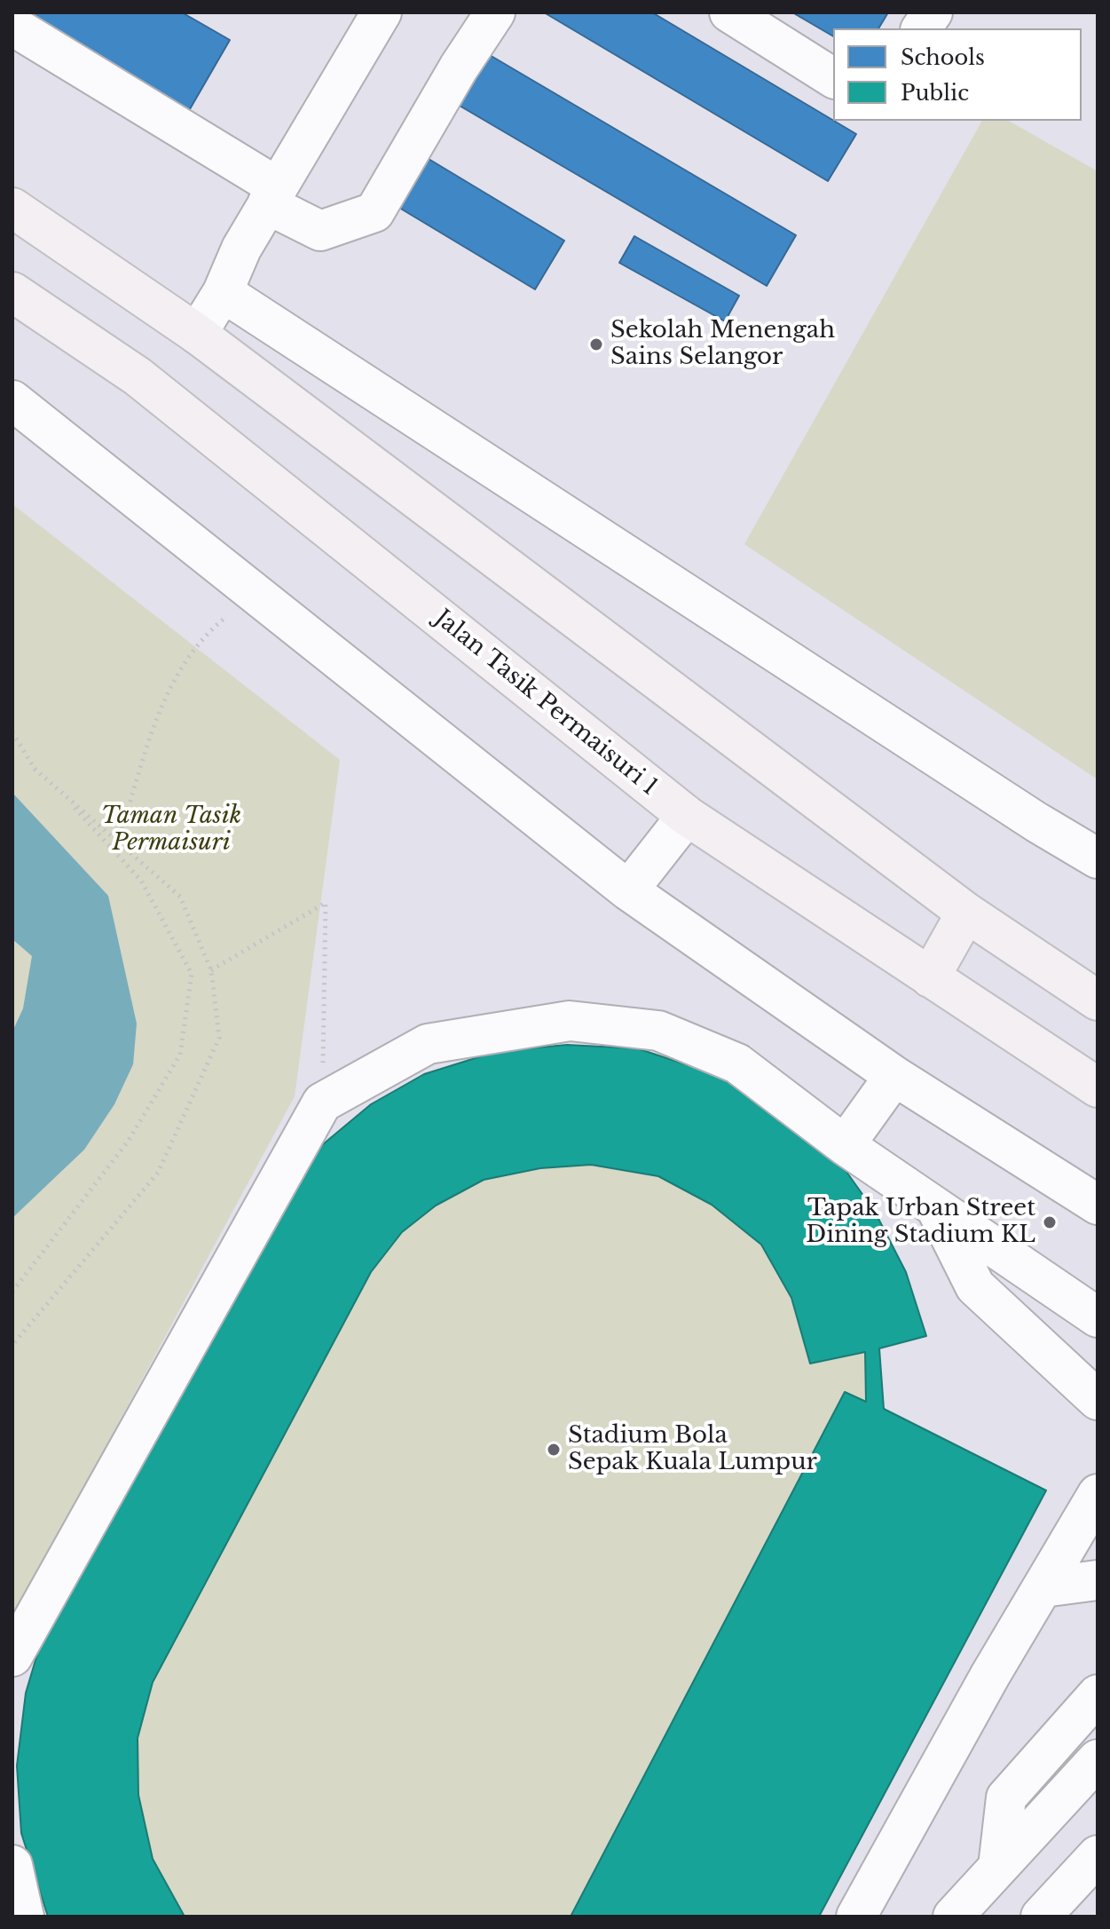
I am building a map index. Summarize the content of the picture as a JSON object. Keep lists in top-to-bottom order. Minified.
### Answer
{"streets":{"main road":["Jalan Tasik Permaisuri 1"]},"parks":["Taman Tasik Permaisuri"],"places":["Sekolah Menengah Sains Selangor","Tapak Urban Street Dining Stadium KL","Stadium Bola Sepak Kuala Lumpur"],"legend":["Schools","Public"]}
